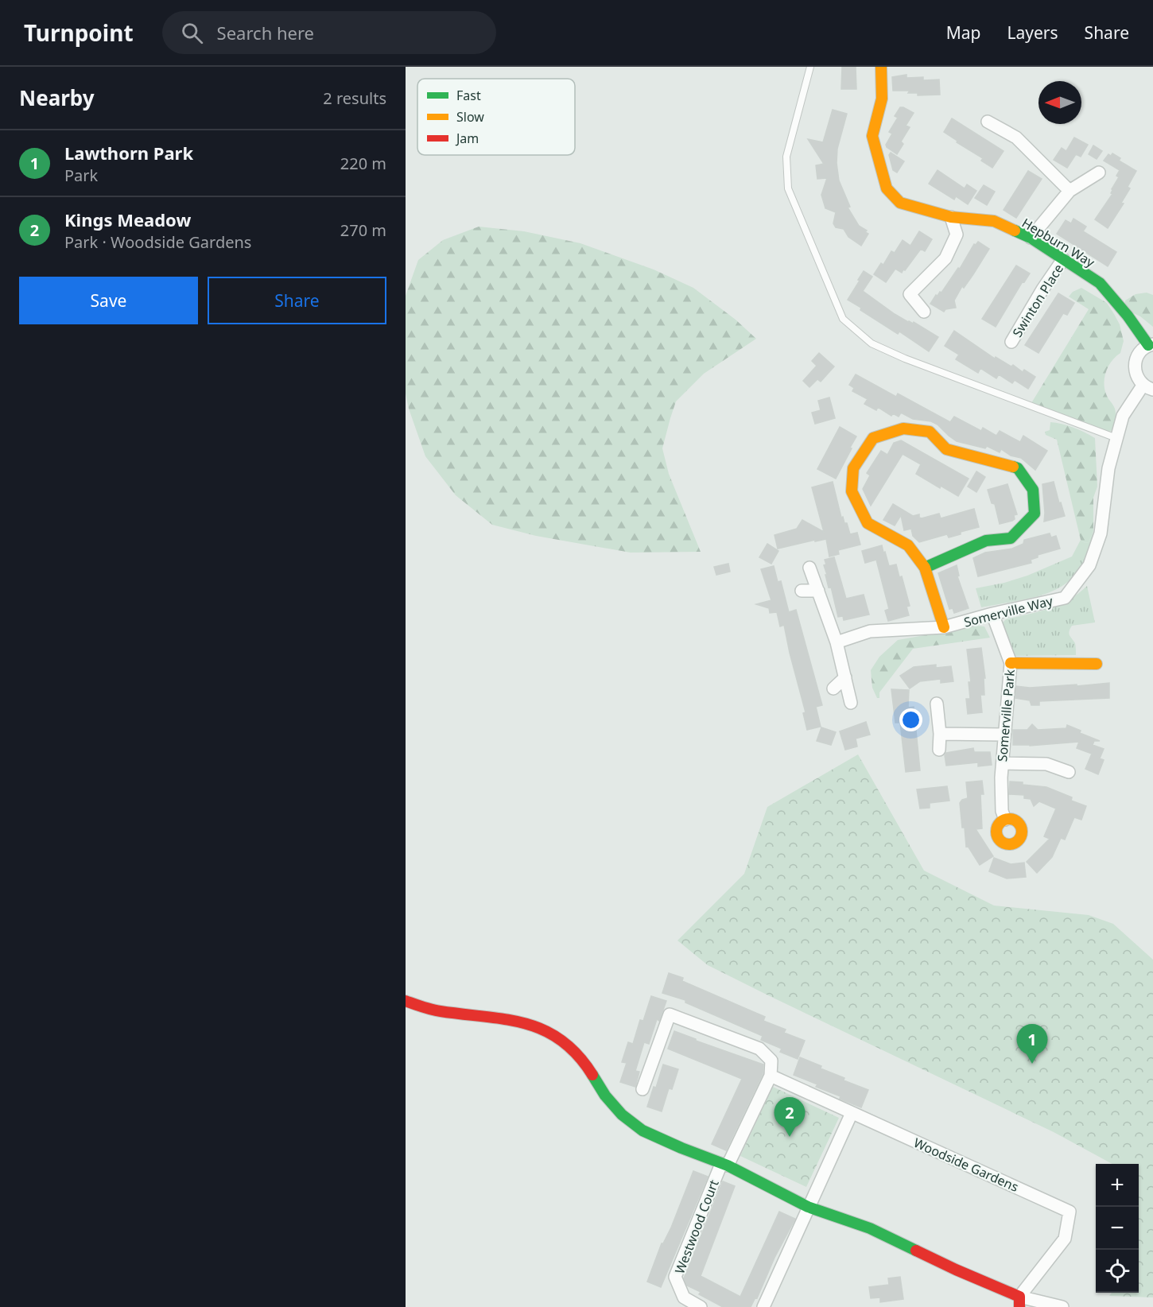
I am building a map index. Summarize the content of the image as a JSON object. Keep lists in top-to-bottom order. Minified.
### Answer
{"streets":{"street":["Hepburn Way","Swinton Place","Somerville Way","Somerville Park","Woodside Gardens","Westwood Court"]},"crossings":[["Hepburn Way","Swinton Place"],["Somerville Way","Somerville Park"]],"legend":["Fast","Slow","Jam"],"north":"left","page":{"header":"Turnpoint","search":"Search here","nav":["Map","Layers","Share"],"heading":["Nearby","2 results"],"list":[{"mark":"1","name":"Lawthorn Park","note":"Park","value":"220 m"},{"mark":"2","name":"Kings Meadow","note":"Park · Woodside Gardens","value":"270 m"}],"buttons":["Save","Share"],"pins":["1","2"],"map_buttons":["+","−"]}}
